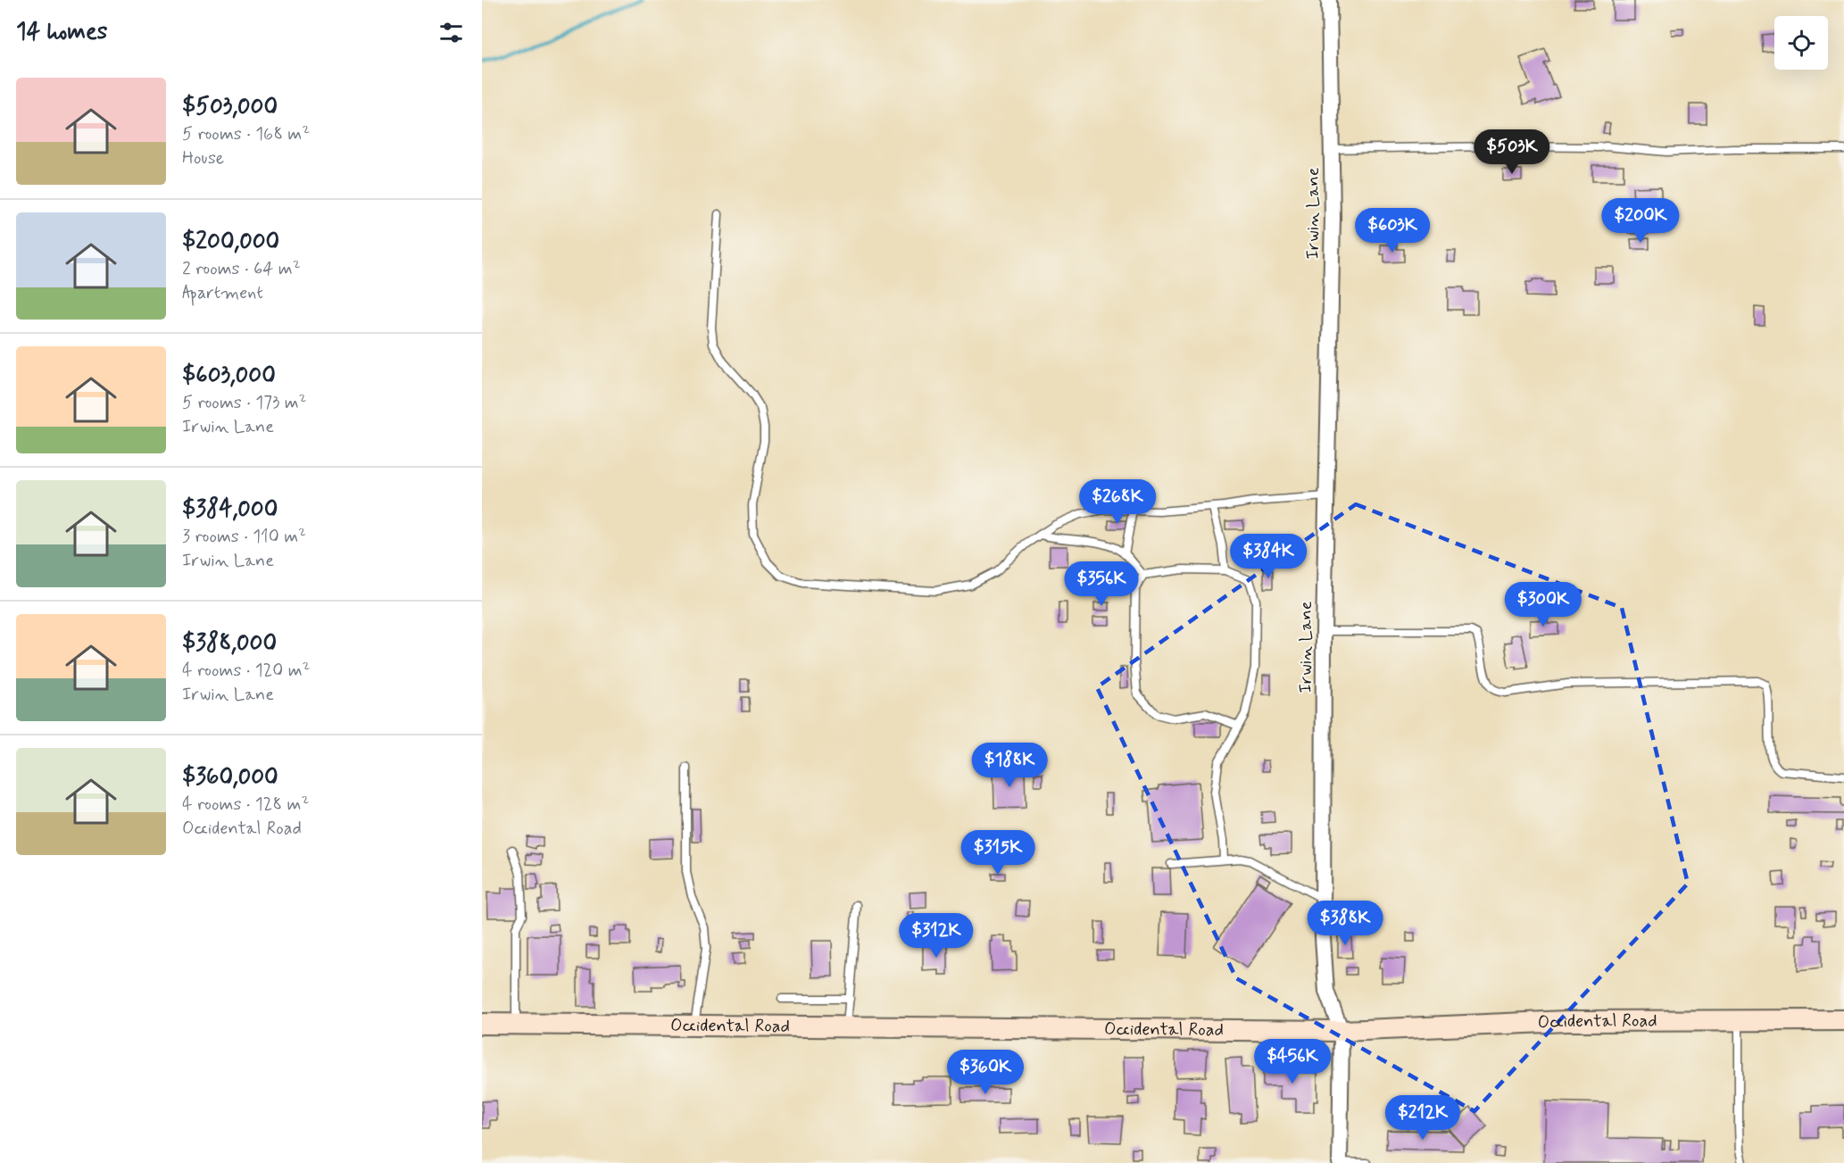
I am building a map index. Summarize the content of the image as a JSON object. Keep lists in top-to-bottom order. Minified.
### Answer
{"streets":{"street":["Irwin Lane","Occidental Road"]},"crossings":[["Irwin Lane","Occidental Road"]],"page":{"heading":"14 homes","list":[{"name":"$503,000","note":"5 rooms · 168 m² · House"},{"name":"$200,000","note":"2 rooms · 64 m² · Apartment"},{"name":"$603,000","note":"5 rooms · 173 m² · Irwin Lane"},{"name":"$384,000","note":"3 rooms · 110 m² · Irwin Lane"},{"name":"$388,000","note":"4 rooms · 120 m² · Irwin Lane"},{"name":"$360,000","note":"4 rooms · 128 m² · Occidental Road"}],"price":["$503K","$200K","$603K","$268K","$384K","$356K","$300K","$188K","$315K","$388K","$312K","$456K","$360K","$212K"]}}
